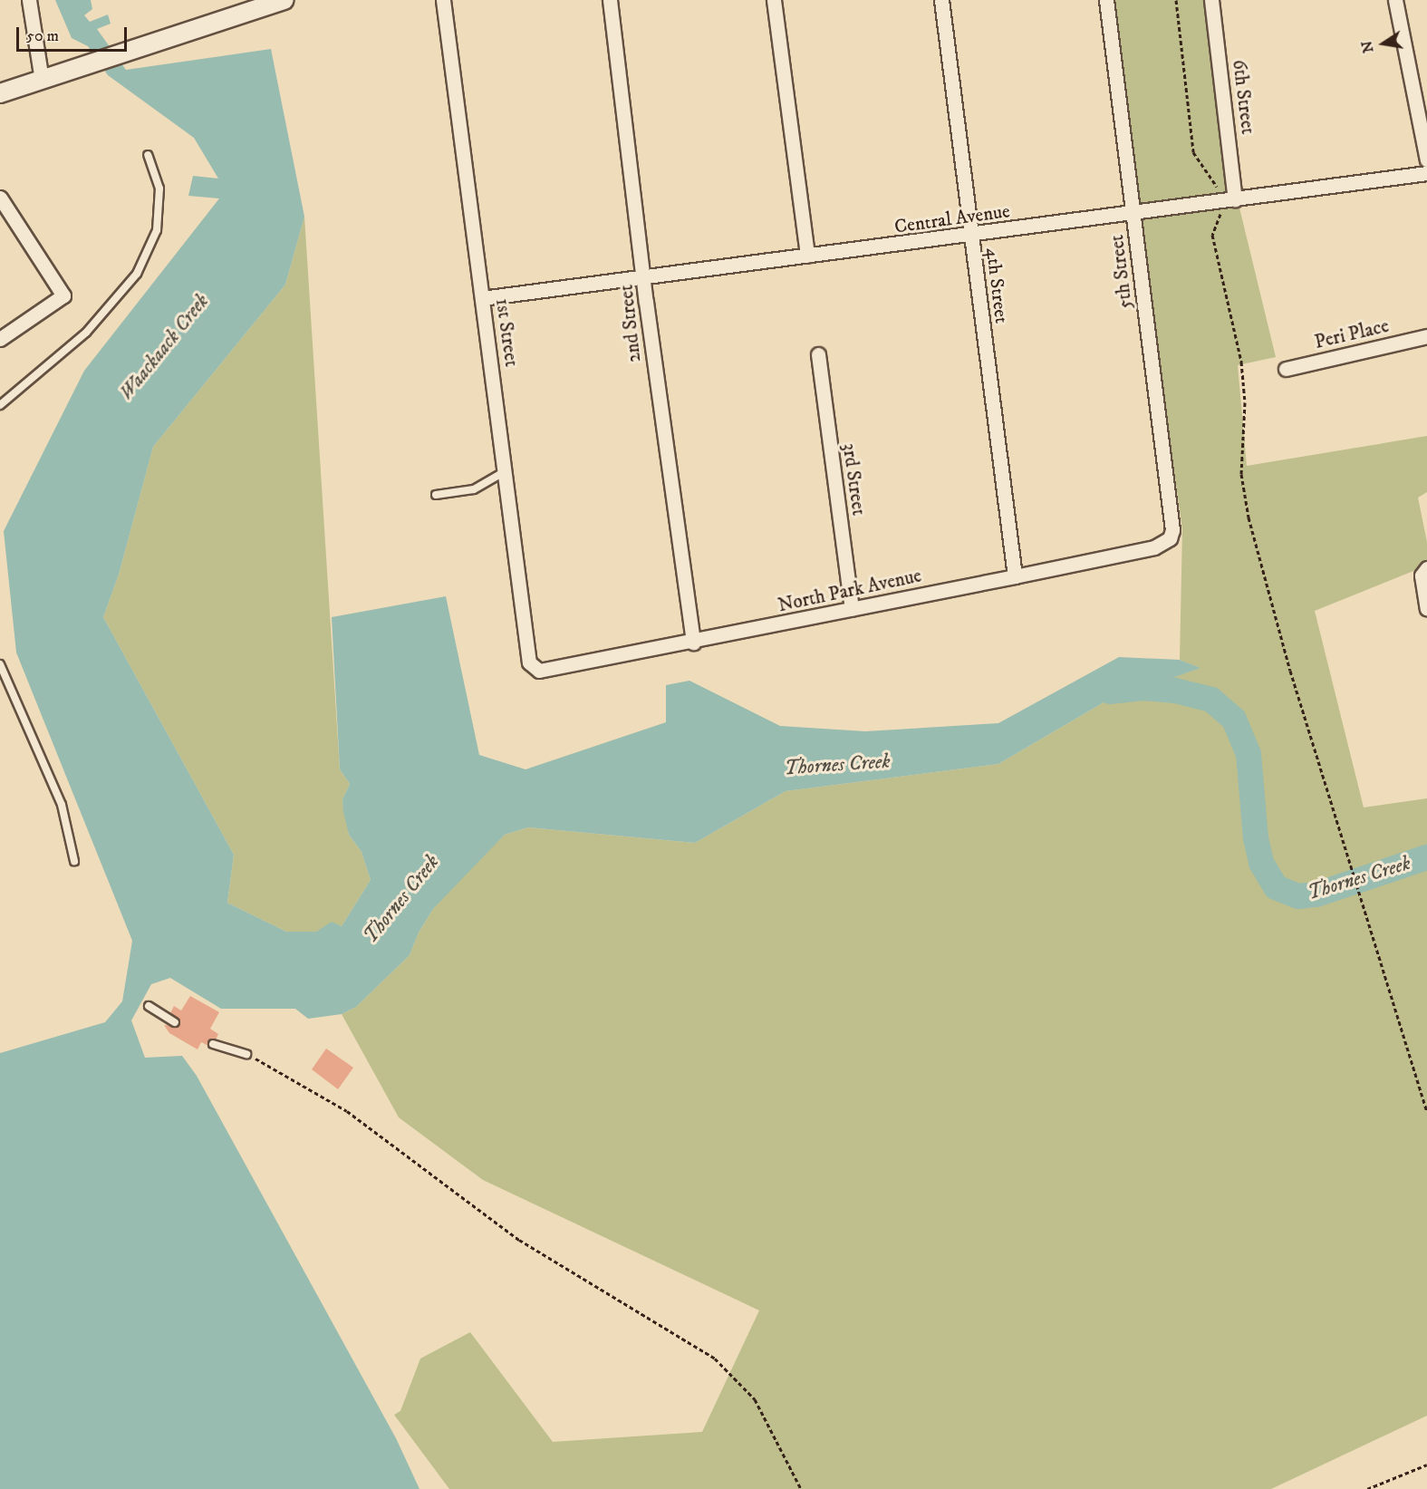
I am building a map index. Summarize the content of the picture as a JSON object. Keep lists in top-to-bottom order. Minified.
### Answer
{"streets":{"street":["6th Street","Central Avenue","5th Street","4th Street","2nd Street","1st Street","Peri Place","3rd Street","North Park Avenue"]},"crossings":[["6th Street","Central Avenue"],["Central Avenue","5th Street"],["Central Avenue","4th Street"],["Central Avenue","2nd Street"],["Central Avenue","1st Street"],["5th Street","North Park Avenue"],["4th Street","North Park Avenue"],["2nd Street","North Park Avenue"],["1st Street","North Park Avenue"],["3rd Street","North Park Avenue"]],"water":["Waackaack Creek","Thornes Creek"],"scale_bar":"50 m","north":"left"}
